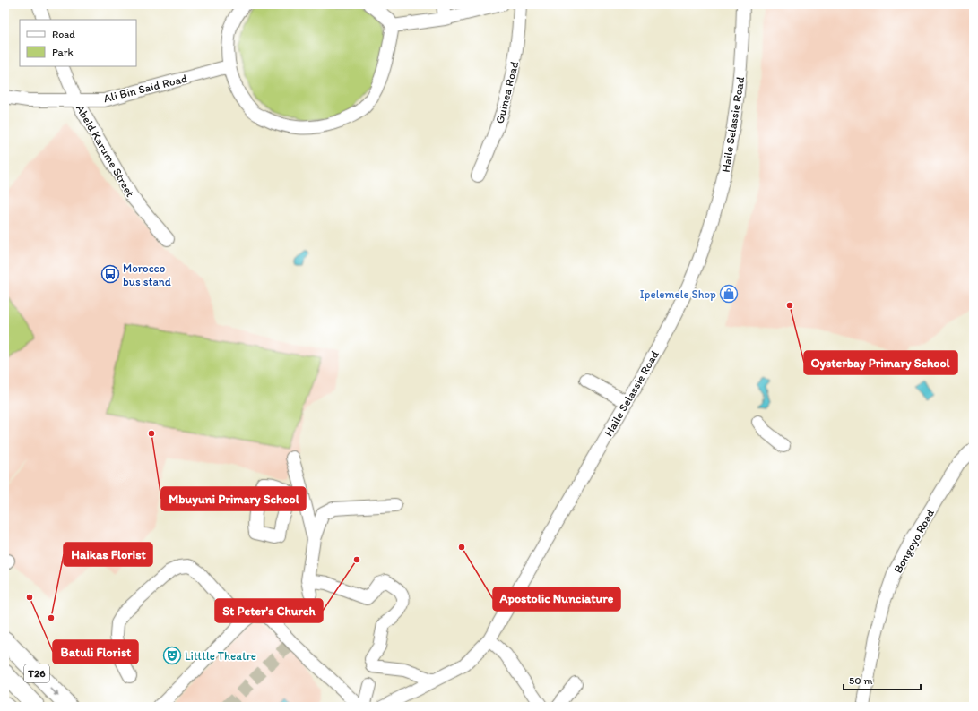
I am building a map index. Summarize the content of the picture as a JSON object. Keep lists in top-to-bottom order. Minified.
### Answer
{"streets":{"highway":["T26"],"street":["Ali Bin Said Road","Guinea Road","Haile Selassie Road","Abeid Karume Street","Bongoyo Road"]},"crossings":[["Ali Bin Said Road","Abeid Karume Street"]],"places":{"bus stop":["Morocco bus stand"],"shop":["Ipelemele Shop"],"other":["Oysterbay Primary School","Mbuyuni Primary School","Apostolic Nunciature","St Peter's Church","Batuli Florist","Haikas Florist"],"theatre":["Litttle Theatre"]},"legend":["Road","Park"],"scale_bar":"50 m"}
